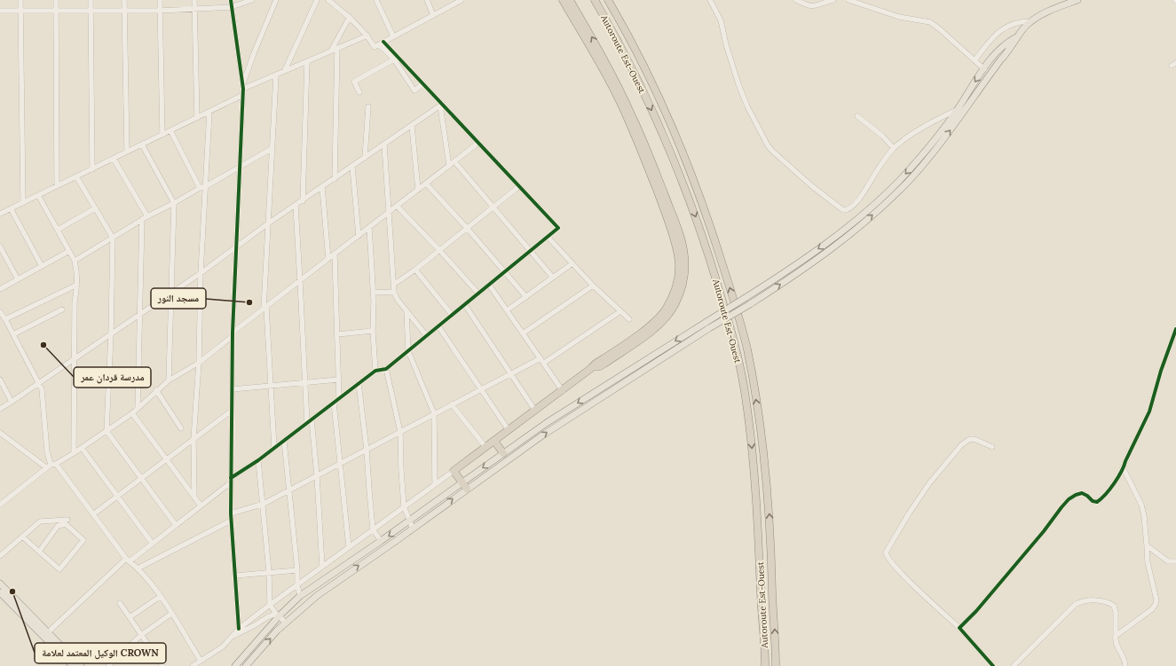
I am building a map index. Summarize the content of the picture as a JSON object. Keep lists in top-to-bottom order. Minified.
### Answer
{"streets":{"highway":["Autoroute Est-Ouest"]},"places":["مسجد النور","مدرسة قردان عمر","الوكيل المعتمد لعلامة CROWN"]}
